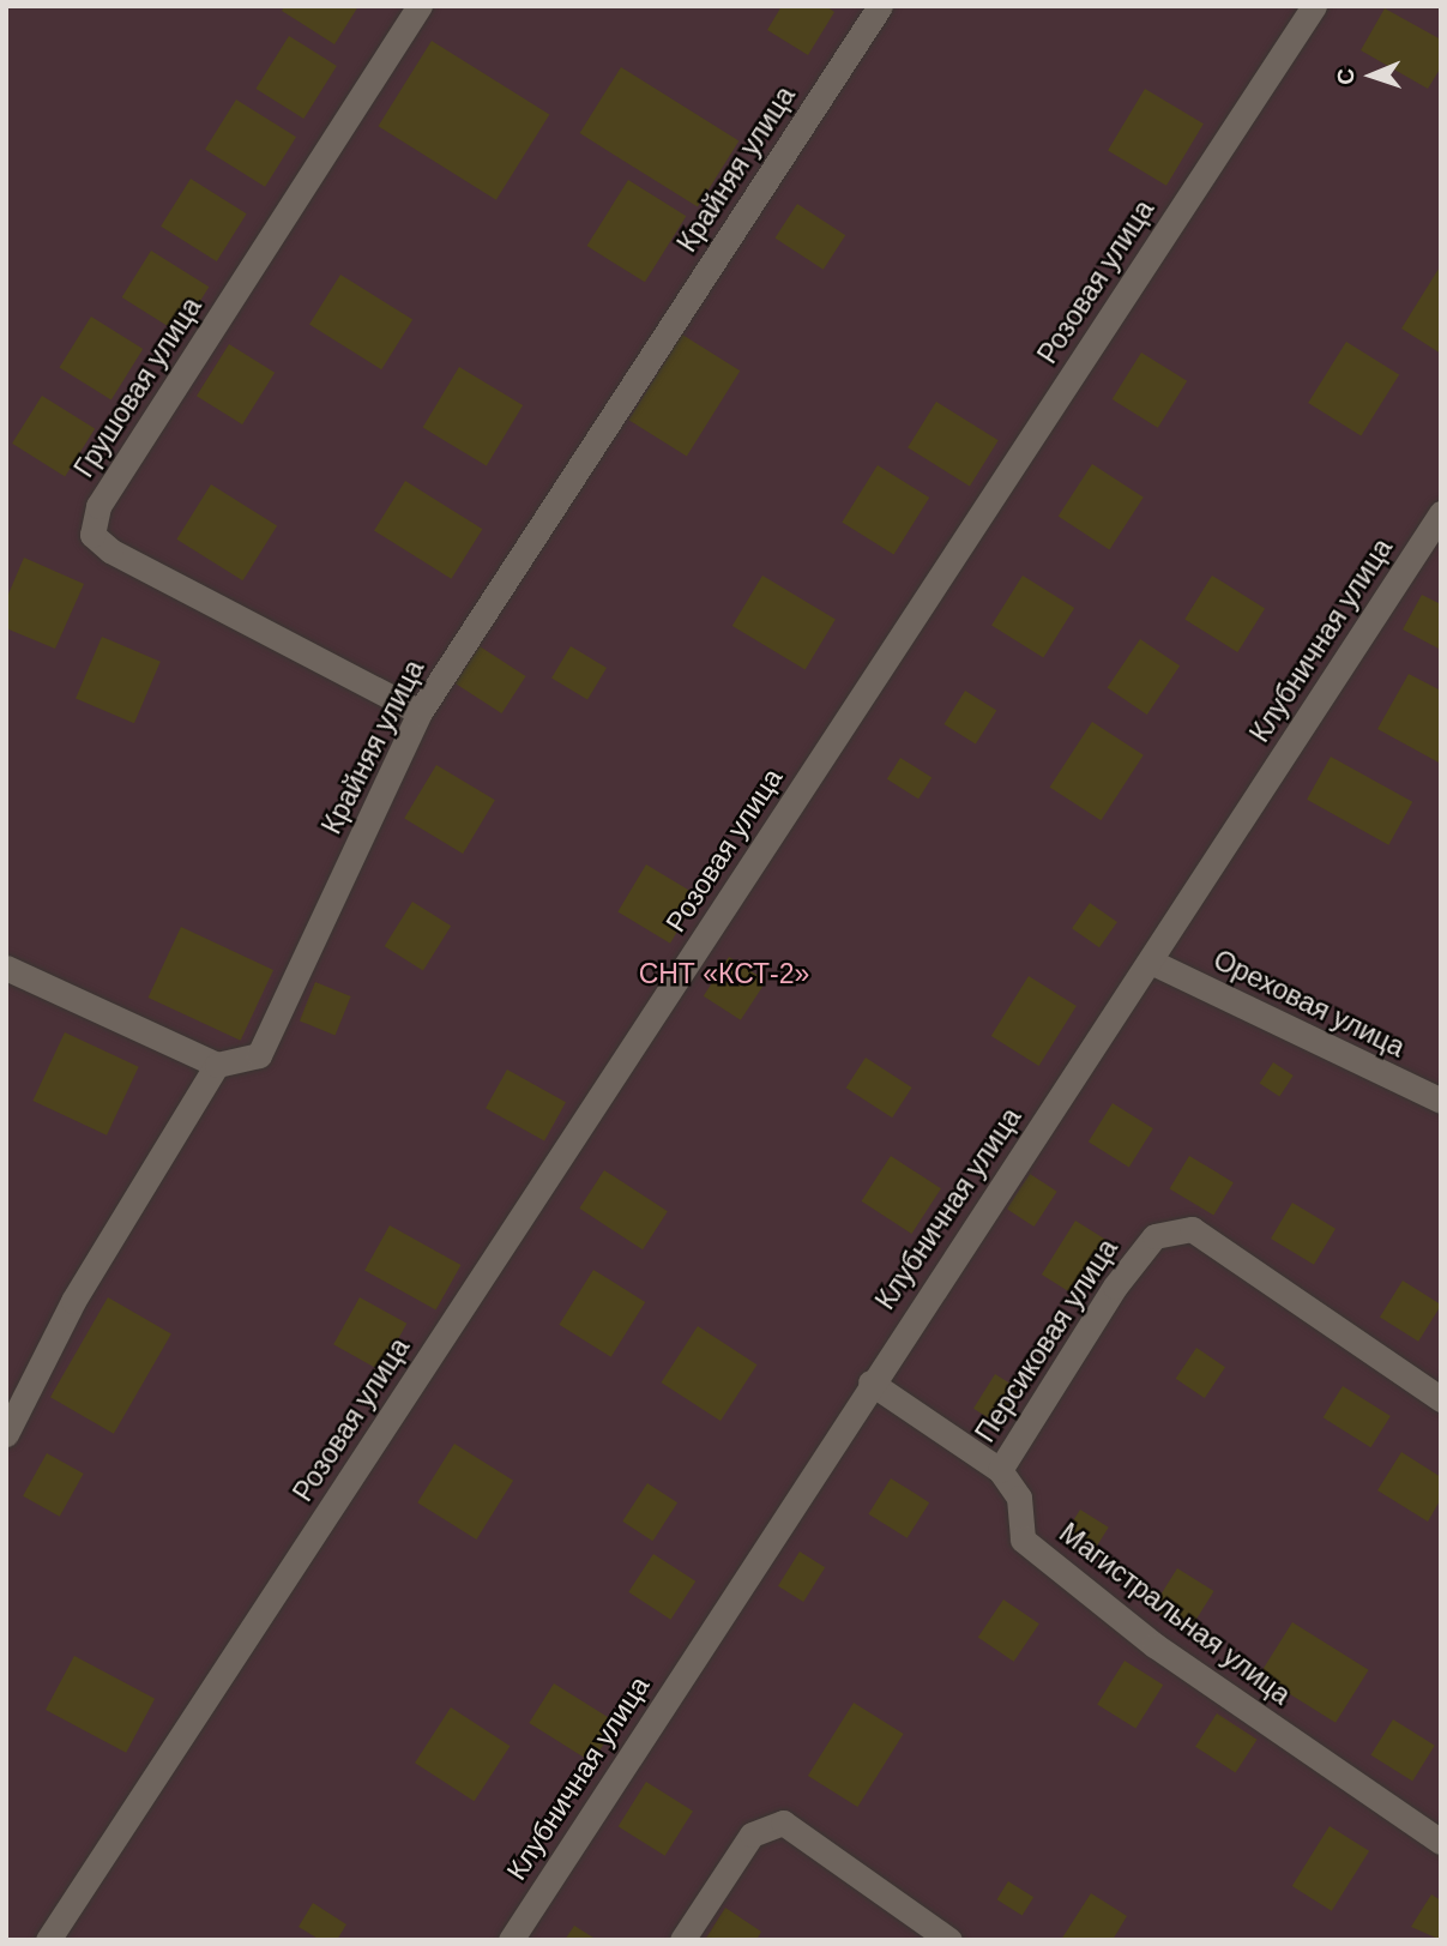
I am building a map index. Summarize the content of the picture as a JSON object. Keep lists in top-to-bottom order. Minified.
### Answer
{"streets":{"street":["Крайняя улица","Розовая улица","Грушовая улица","Клубничная улица","Ореховая улица","Персиковая улица","Магистральная улица"]},"crossings":[["Крайняя улица","Грушовая улица"],["Клубничная улица","Ореховая улица"],["Клубничная улица","Магистральная улица"],["Персиковая улица","Магистральная улица"]],"parks":["СНТ «КСТ-2»"],"north":"left"}
